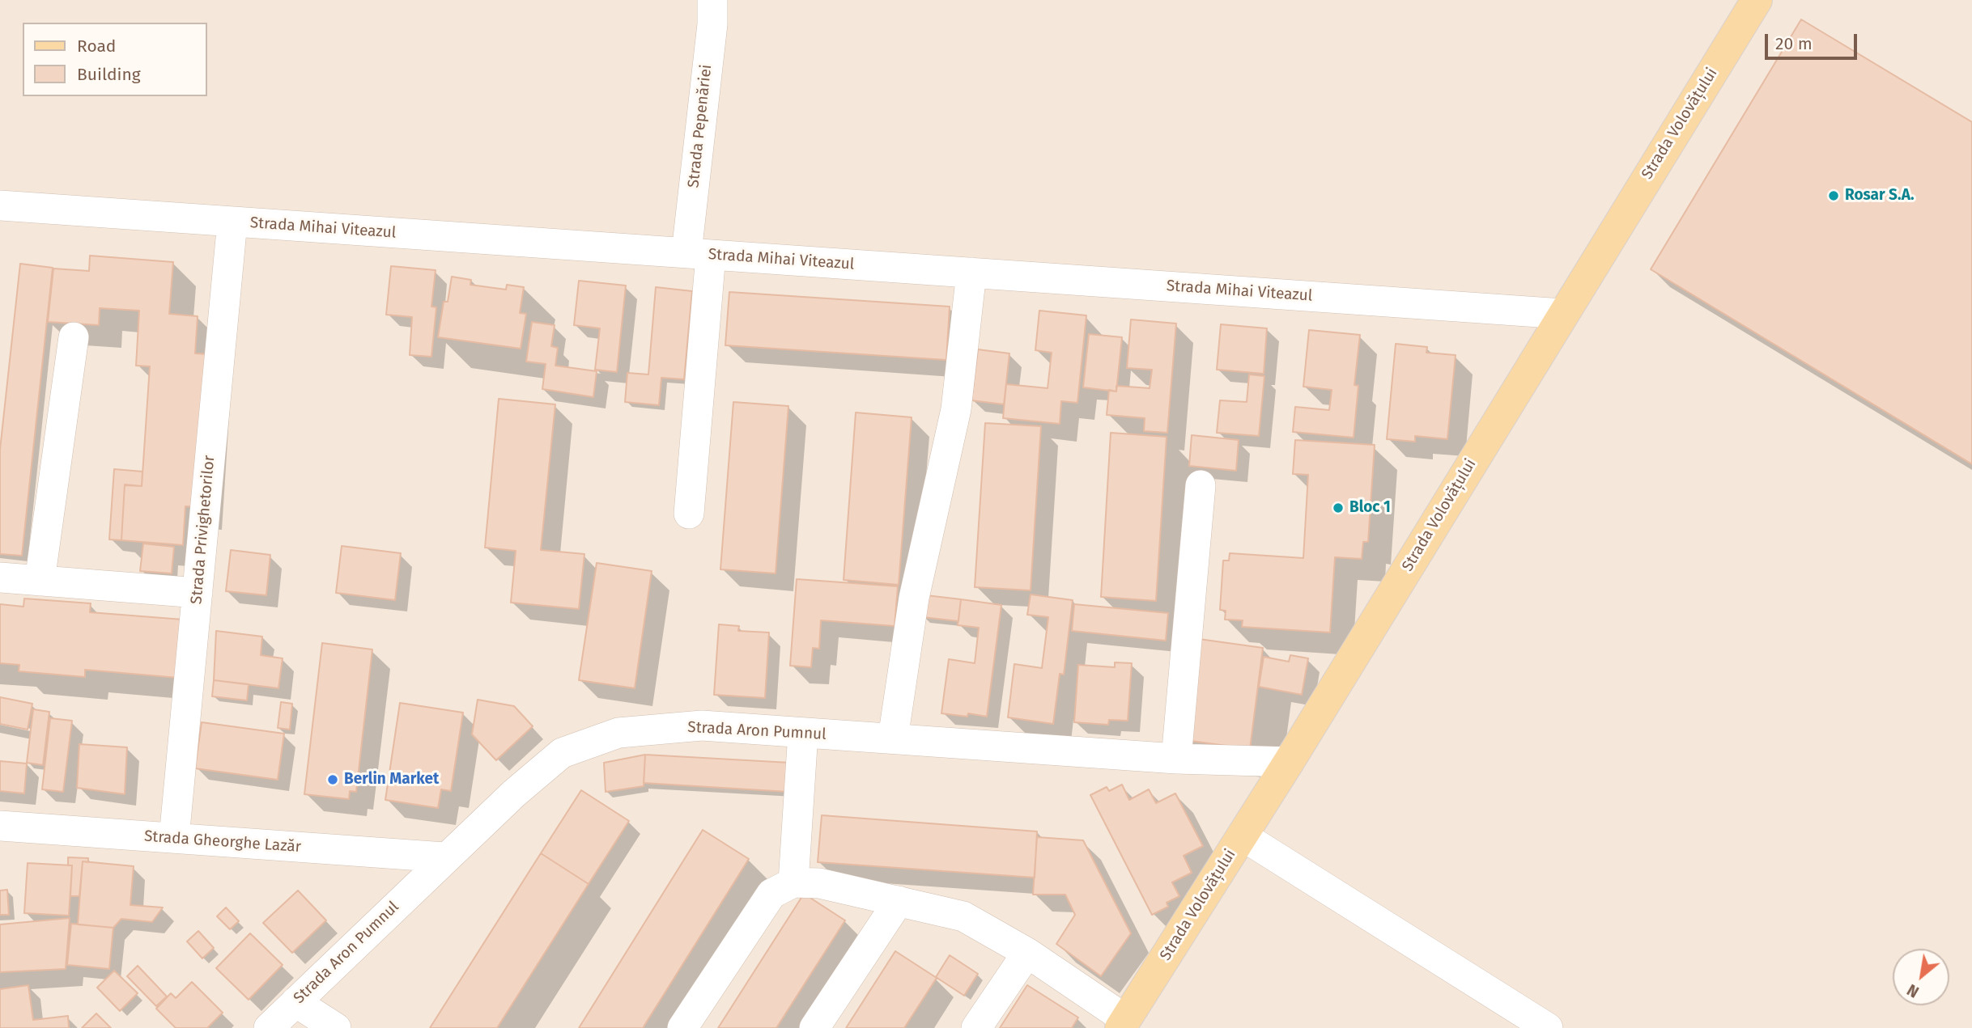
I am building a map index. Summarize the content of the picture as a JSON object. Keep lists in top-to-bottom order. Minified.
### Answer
{"streets":{"main road":["Strada Volovățului"],"street":["Strada Pepenăriei","Strada Mihai Viteazul","Strada Privighetorilor","Strada Aron Pumnul","Strada Gheorghe Lazăr"]},"crossings":[["Strada Volovățului","Strada Mihai Viteazul"],["Strada Volovățului","Strada Aron Pumnul"],["Strada Pepenăriei","Strada Mihai Viteazul"],["Strada Mihai Viteazul","Strada Privighetorilor"],["Strada Privighetorilor","Strada Gheorghe Lazăr"],["Strada Aron Pumnul","Strada Gheorghe Lazăr"]],"places":["Rosar S.A.","Bloc 1","Berlin Market"],"legend":["Road","Building"],"scale_bar":"20 m","north":"bottom left"}
